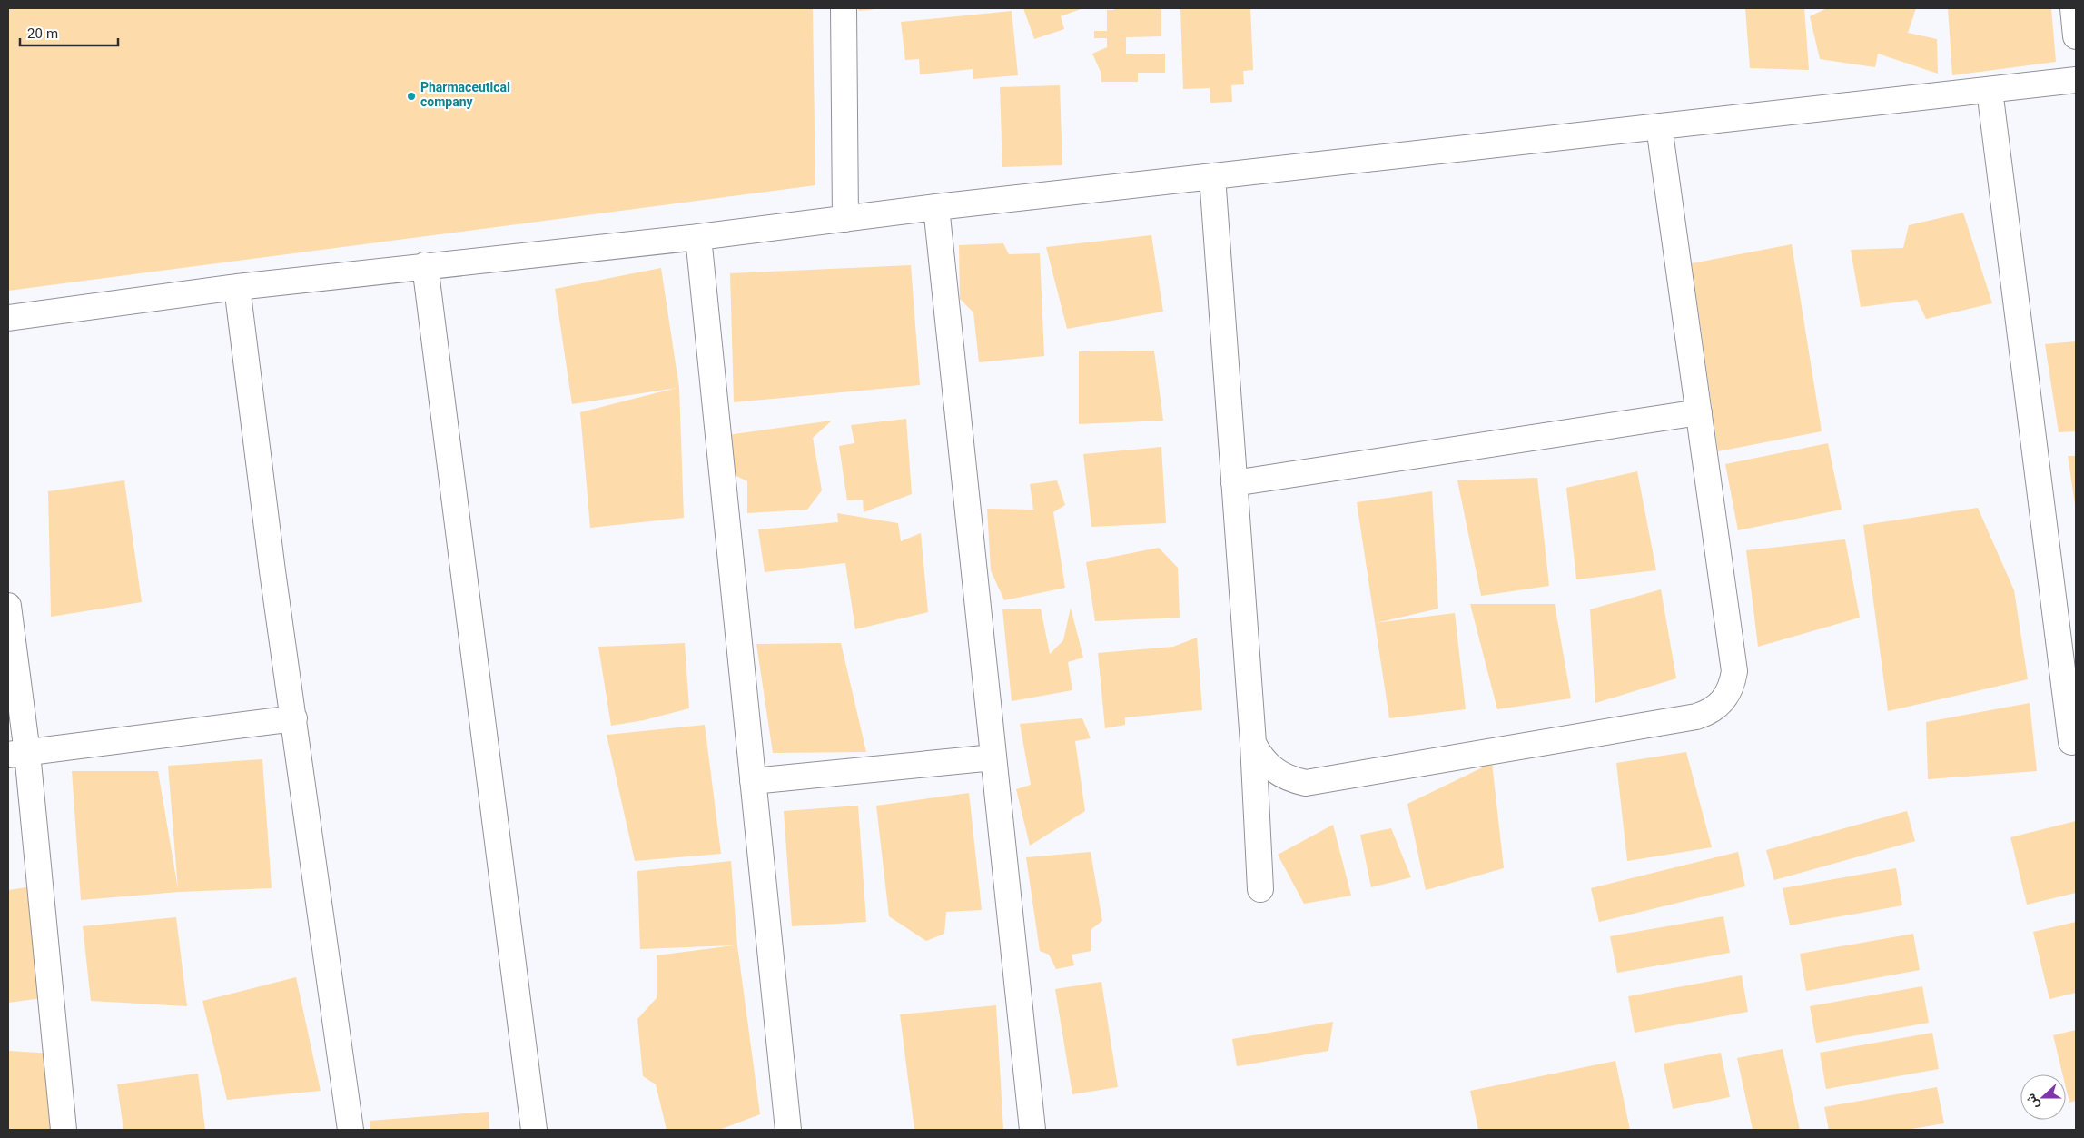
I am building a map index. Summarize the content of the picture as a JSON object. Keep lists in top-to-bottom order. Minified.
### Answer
{"places":["Pharmaceutical company"],"scale_bar":"20 m","north":"left"}
